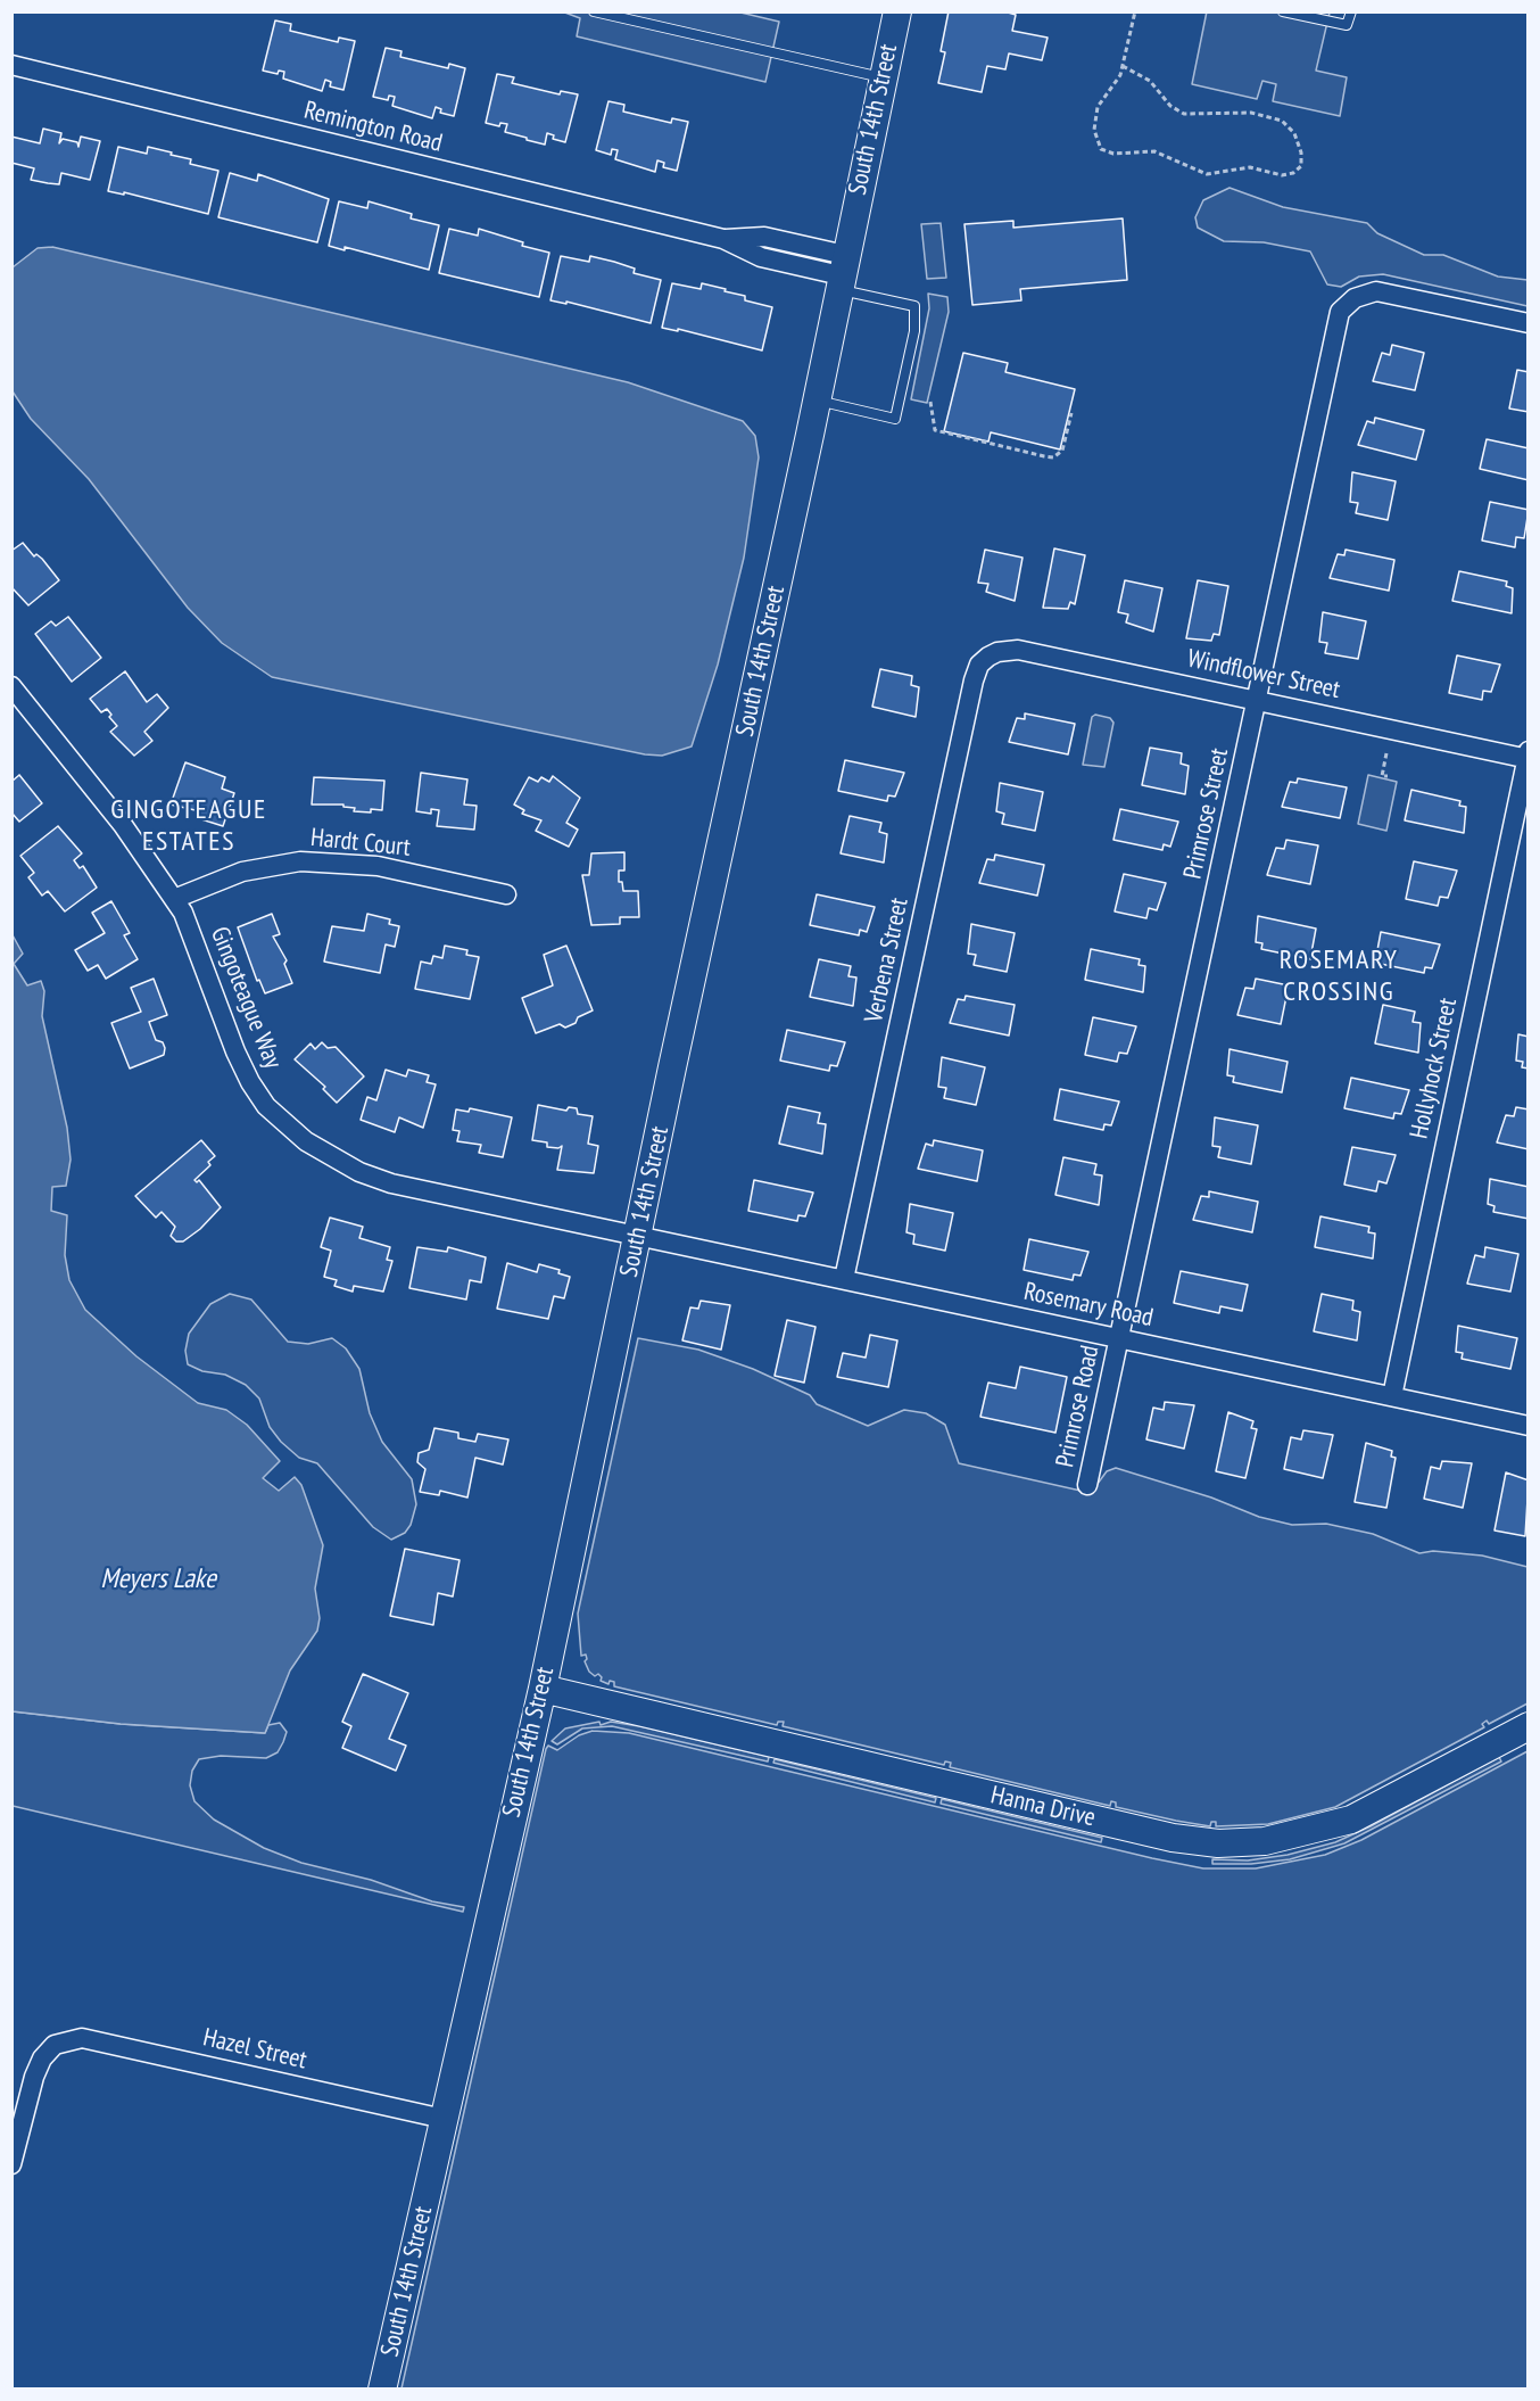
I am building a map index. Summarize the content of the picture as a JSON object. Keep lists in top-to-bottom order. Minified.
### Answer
{"streets":{"main road":["South 14th Street","Hanna Drive"],"street":["Remington Road","Windflower Street","Primrose Street","Hardt Court","Verbena Street","Gingoteague Way","Hollyhock Street","Rosemary Road","Primrose Road","Hazel Street"]},"crossings":[["South 14th Street","Remington Road"],["South 14th Street","Gingoteague Way"],["South 14th Street","Rosemary Road"],["South 14th Street","Hanna Drive"],["South 14th Street","Hazel Street"],["Windflower Street","Primrose Street"],["Windflower Street","Verbena Street"],["Windflower Street","Hollyhock Street"],["Primrose Street","Rosemary Road"],["Primrose Street","Primrose Road"],["Hardt Court","Gingoteague Way"],["Verbena Street","Rosemary Road"],["Gingoteague Way","Rosemary Road"],["Hollyhock Street","Rosemary Road"],["Rosemary Road","Primrose Road"]],"districts":["GINGOTEAGUE ESTATES","ROSEMARY CROSSING"],"water":["Meyers Lake"]}
